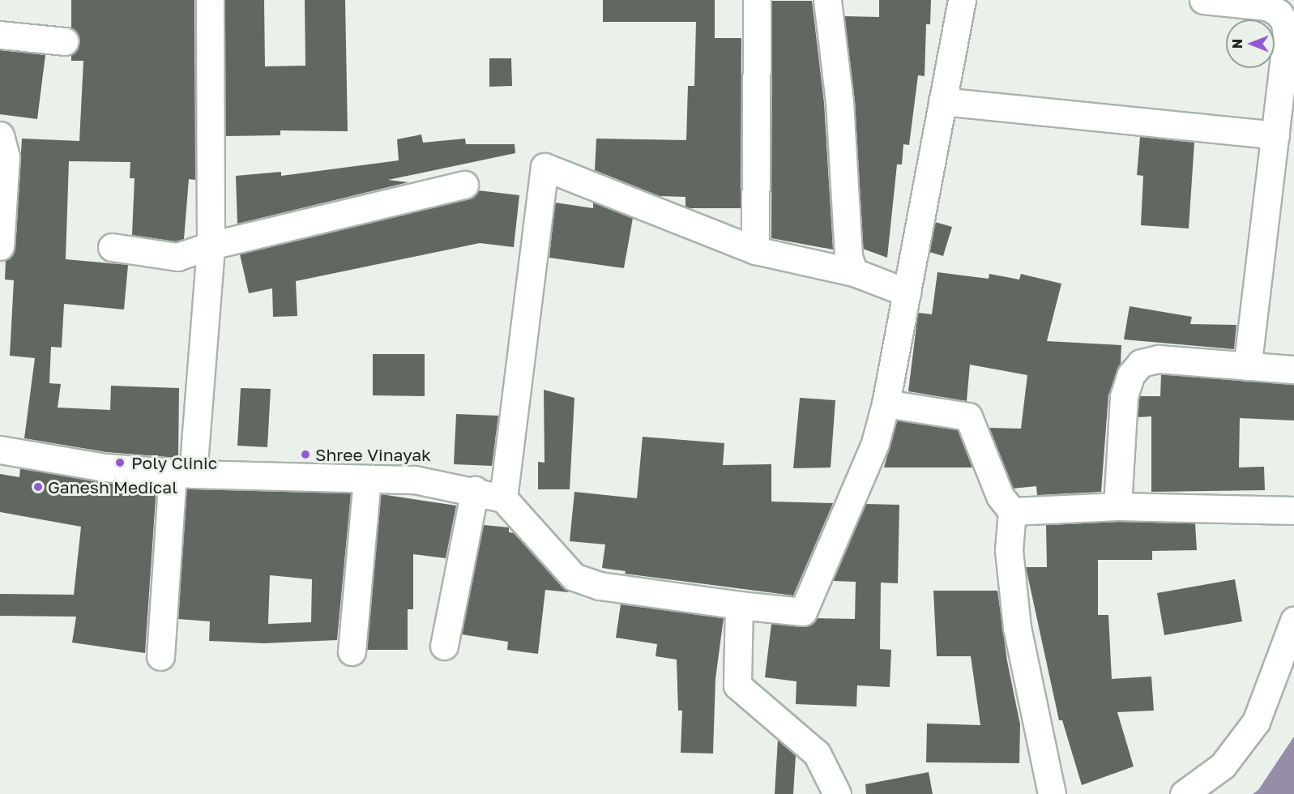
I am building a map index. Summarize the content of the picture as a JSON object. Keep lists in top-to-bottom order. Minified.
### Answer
{"places":["Shree Vinayak","Poly Clinic","Ganesh Medical"],"north":"left"}
